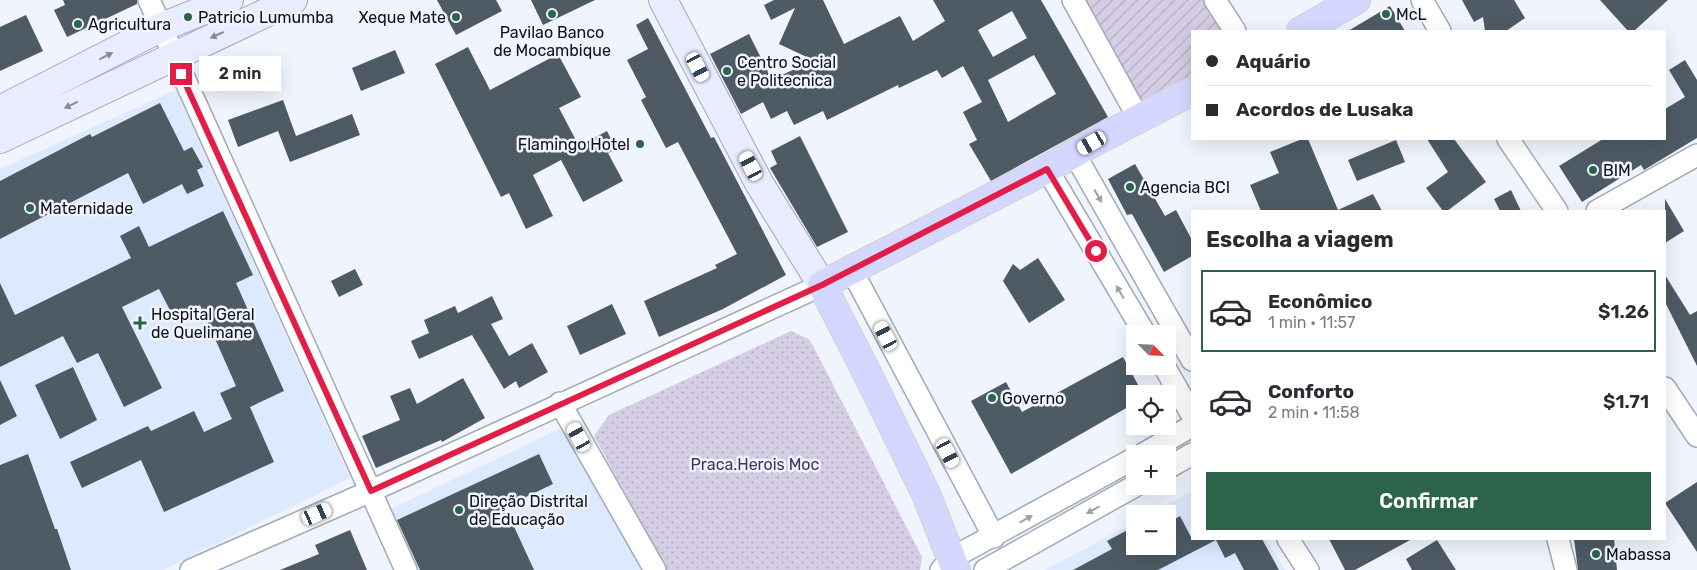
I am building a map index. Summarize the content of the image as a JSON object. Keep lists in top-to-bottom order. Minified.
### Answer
{"parks":["Praca.Herois Moc"],"places":{"other":["Pavilao Banco de Mocambique","McL","Patricio Lumumba","Xeque Mate","Agricultura","Centro Social e Politecnica","Flamingo Hotel","BIM","Agencia BCI","Maternidade","Governo","Direção Distrital de Educação","Mabassa"],"health":["Hospital Geral de Quelimane"]},"north":"bottom right","page":{"banner":["Aquário","Acordos de Lusaka"],"bubble":"2 min","heading":"Escolha a viagem","list":[{"name":"Econômico","note":"1 min · 11:57","value":"$1.26"},{"name":"Conforto","note":"2 min · 11:58","value":"$1.71"}],"map_buttons":["+","−"],"buttons":"Confirmar"}}
